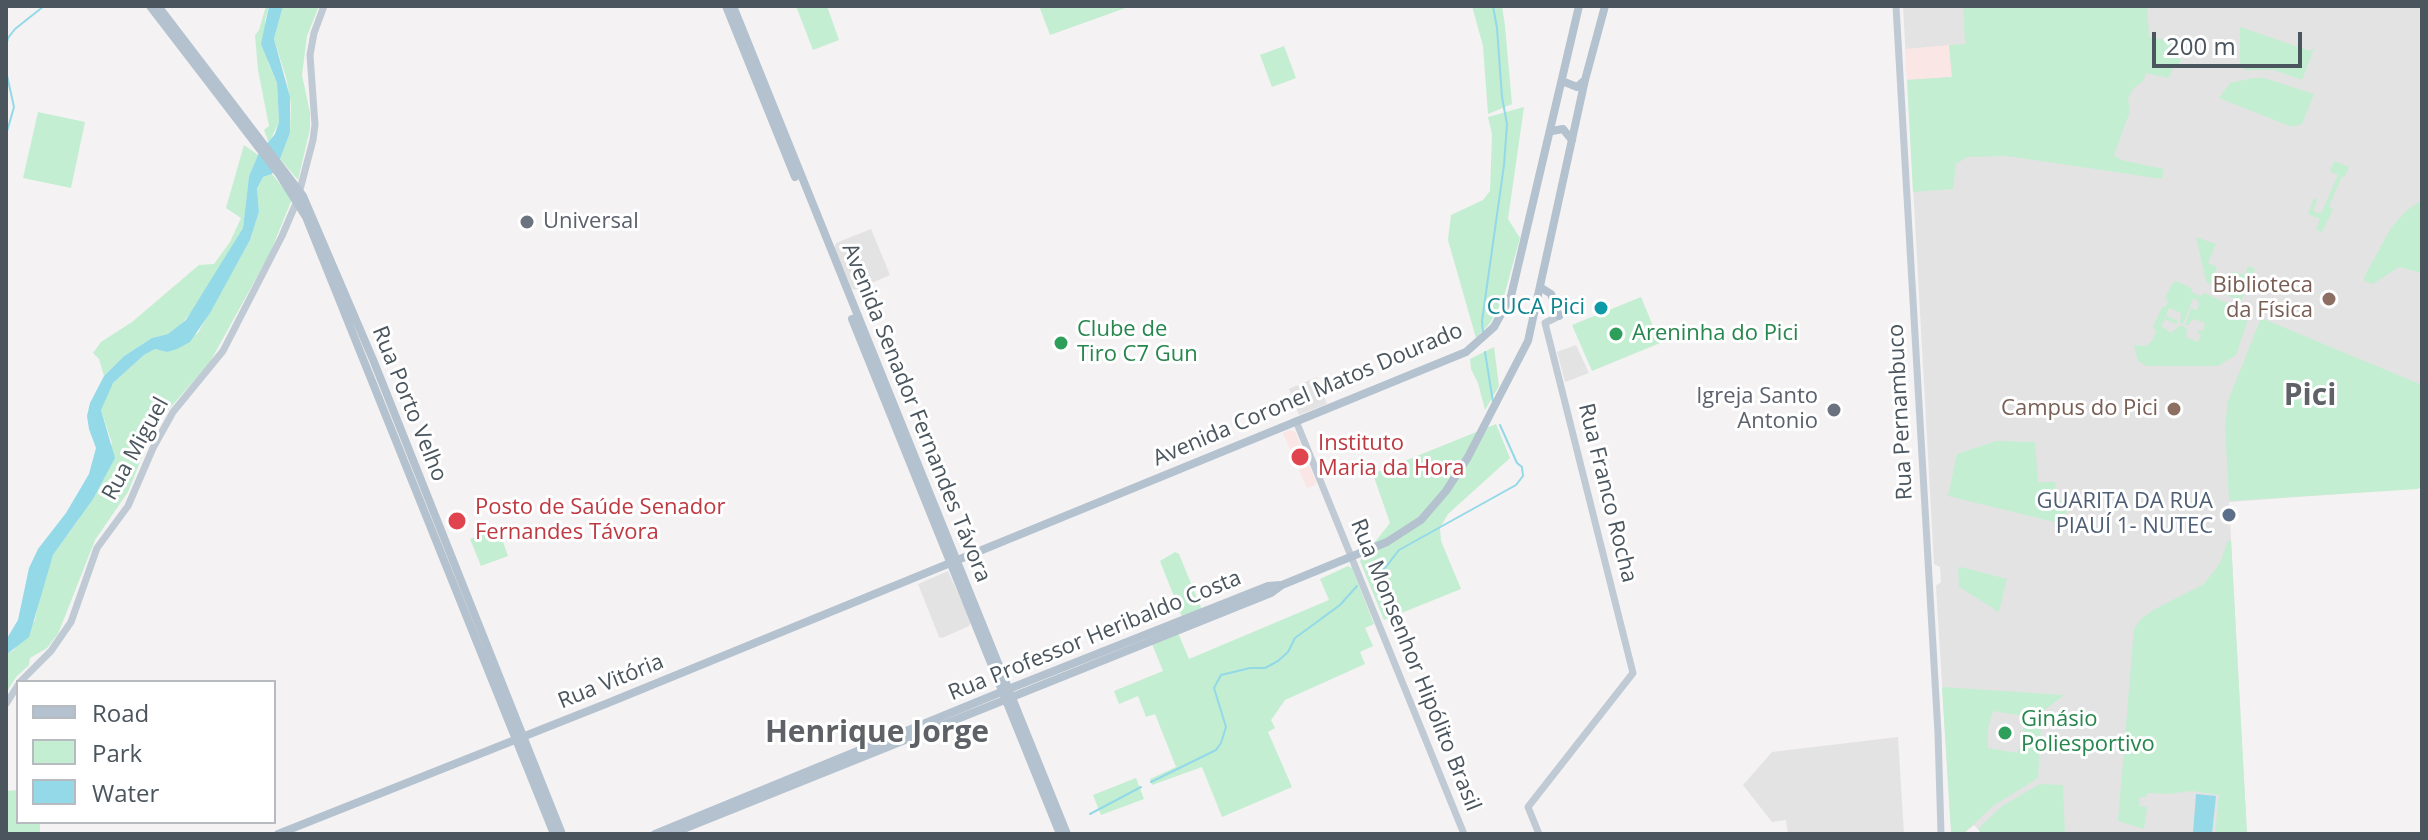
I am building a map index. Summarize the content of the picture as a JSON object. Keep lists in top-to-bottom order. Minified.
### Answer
{"streets":{"main road":["Avenida Coronel Matos Dourado","Rua Porto Velho","Rua Pernambuco","Avenida Senador Fernandes Távora","Rua Miguel","Rua Franco Rocha","Rua Professor Heribaldo Costa","Rua Monsenhor Hipólito Brasil","Rua Vitória"]},"crossings":[["Avenida Coronel Matos Dourado","Avenida Senador Fernandes Távora"],["Avenida Coronel Matos Dourado","Rua Monsenhor Hipólito Brasil"],["Avenida Coronel Matos Dourado","Rua Vitória"],["Rua Porto Velho","Rua Miguel"],["Rua Porto Velho","Rua Vitória"],["Avenida Senador Fernandes Távora","Rua Professor Heribaldo Costa"],["Avenida Senador Fernandes Távora","Rua Vitória"],["Rua Professor Heribaldo Costa","Rua Monsenhor Hipólito Brasil"]],"districts":["Pici","Henrique Jorge"],"places":["Universal","Biblioteca da Física","CUCA Pici","Areninha do Pici","Clube de Tiro C7 Gun","Campus do Pici","Igreja Santo Antonio","Instituto Maria da Hora","GUARITA DA RUA PIAUÍ 1- NUTEC","Posto de Saúde Senador Fernandes Távora","Ginásio Poliesportivo"],"legend":["Road","Park","Water"],"scale_bar":"200 m"}
